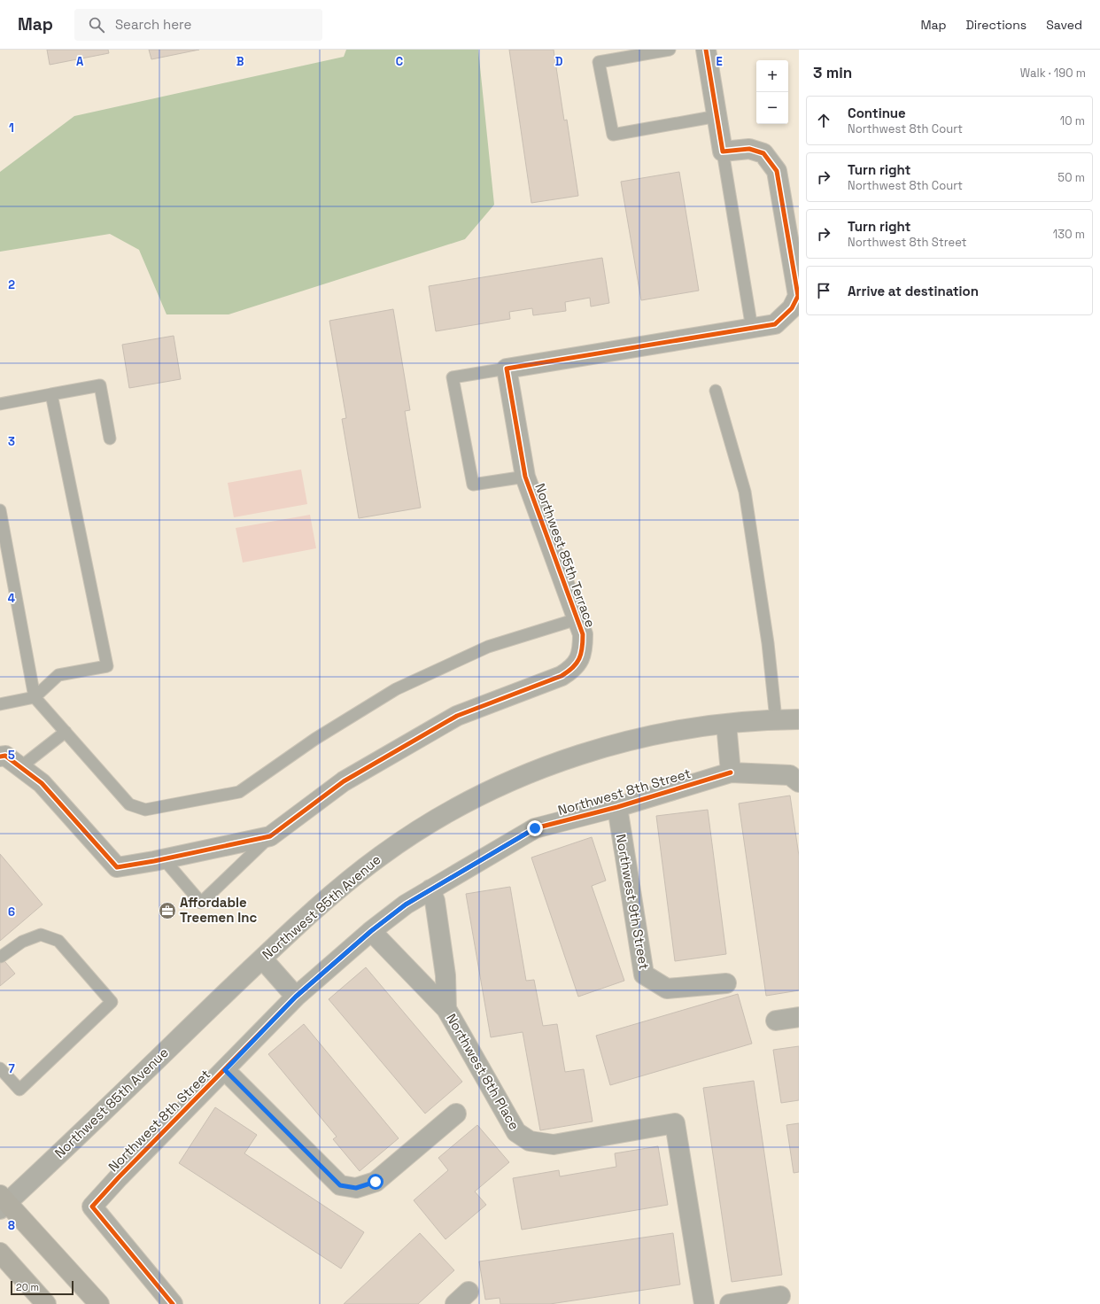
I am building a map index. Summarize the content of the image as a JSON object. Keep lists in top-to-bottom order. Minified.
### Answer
{"streets":{"street":["Northwest 85th Terrace","Northwest 8th Street","Northwest 9th Street","Northwest 85th Avenue","Northwest 8th Place"]},"crossings":[["Northwest 8th Street","Northwest 9th Street"],["Northwest 8th Street","Northwest 8th Place"]],"places":{"office":["Affordable Treemen Inc"]},"scale_bar":"20 m","page":{"header":"Map","search":"Search here","nav":["Map","Directions","Saved"],"heading":["3 min","Walk · 190 m"],"map_buttons":["+","−"],"list":[["Continue","Northwest 8th Court","10 m"],["Turn right","Northwest 8th Court","50 m"],["Turn right","Northwest 8th Street","130 m"],"Arrive at destination"],"scale":"20 m"},"grid":{"columns":["A","B","C","D","E"],"rows":["1","2","3","4","5","6","7","8"]}}
